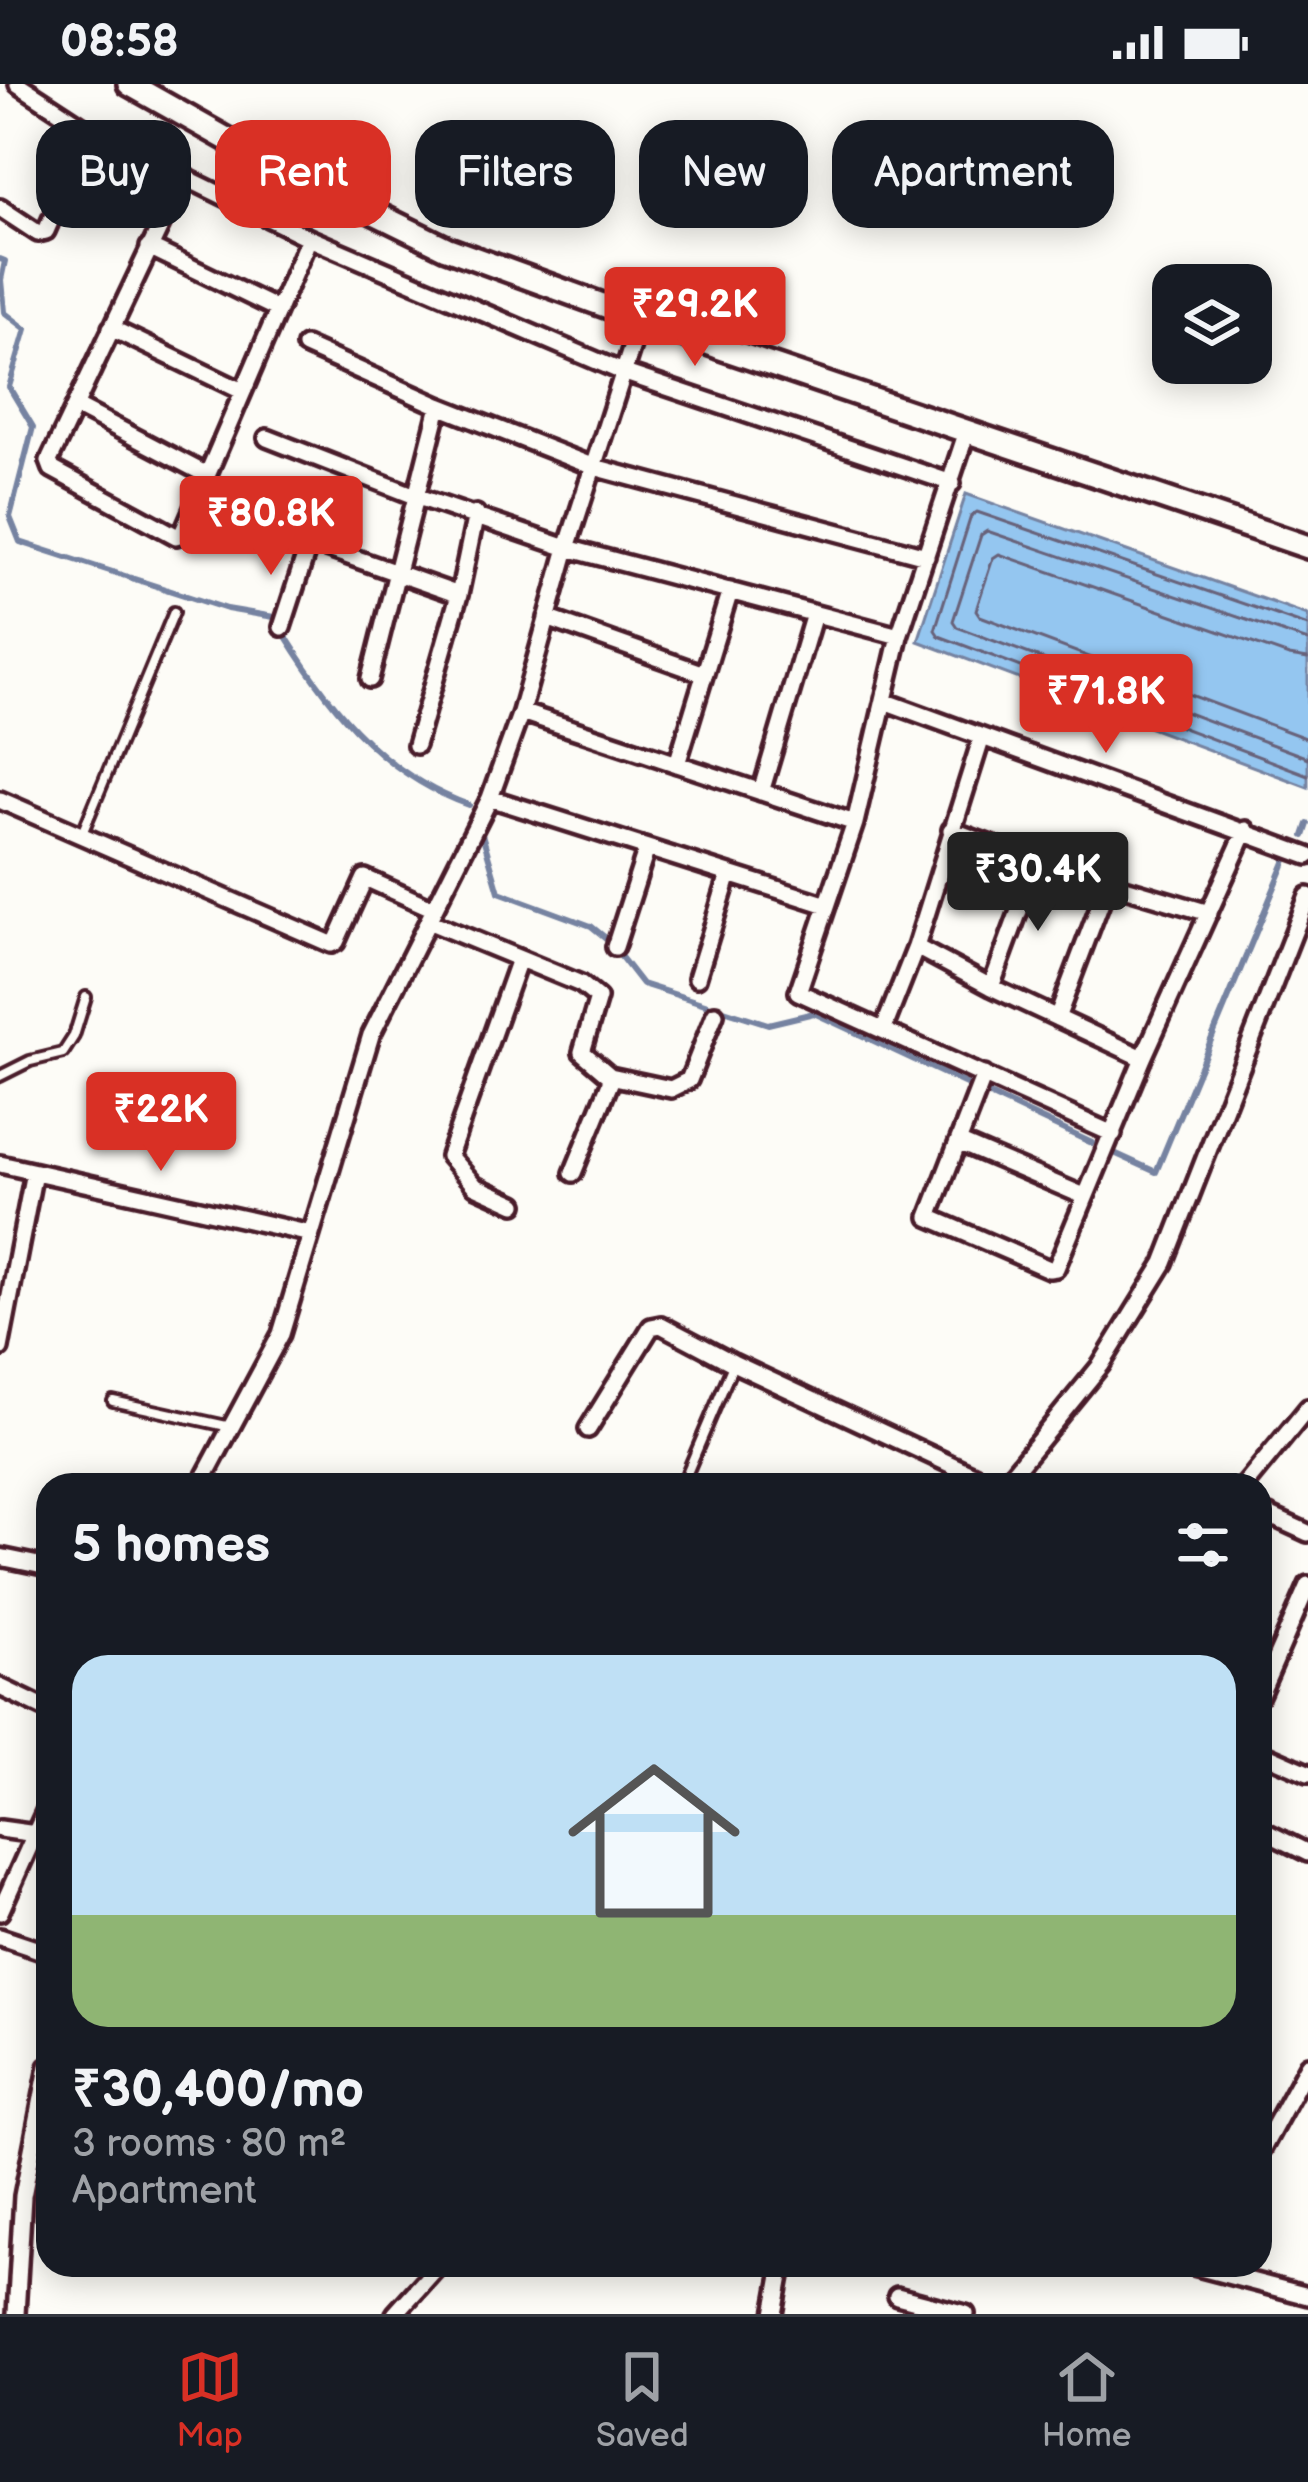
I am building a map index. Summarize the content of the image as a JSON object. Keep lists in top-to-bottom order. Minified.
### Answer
{"page":{"status":"08:58","chip":["Buy","Rent","Filters","New","Apartment"],"price":["₹29.2K","₹80.8K","₹71.8K","₹30.4K","₹22K"],"heading":"5 homes","list":[{"name":"₹30,400/mo","note":"3 rooms · 80 m² · Apartment"}],"tabs":["Map","Saved","Home"]}}
